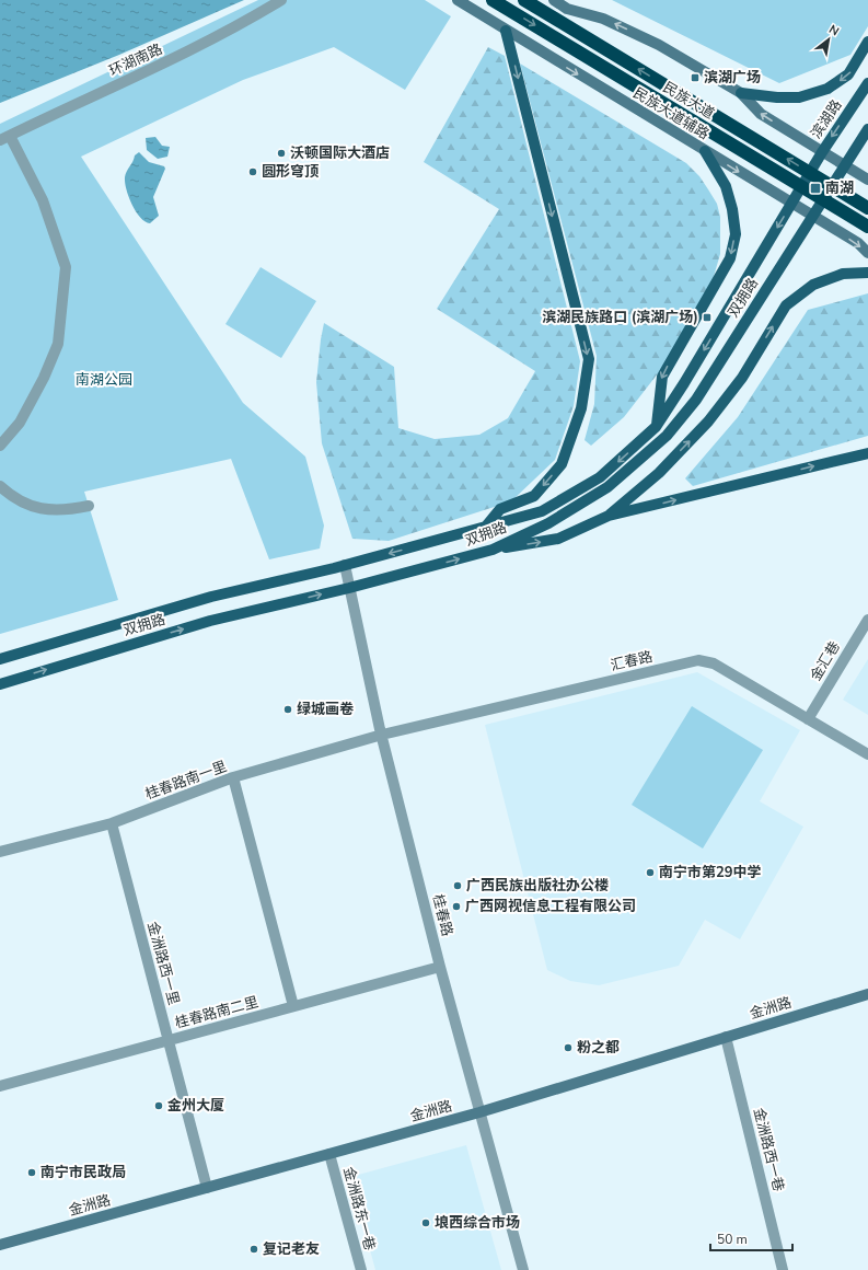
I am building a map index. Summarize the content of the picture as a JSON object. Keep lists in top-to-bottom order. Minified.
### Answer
{"streets":{"highway":["民族大道"],"main road":["民族大道辅路","滨湖路","双拥路","金洲路"],"street":["环湖南路","汇春路","金汇巷","桂春路南一里","桂春路","金洲路西一里","桂春路南二里","金洲路西一巷","金洲路东一巷"]},"crossings":[["民族大道","滨湖路"],["民族大道","双拥路"],["民族大道辅路","双拥路"],["滨湖路","双拥路"],["双拥路","桂春路"],["汇春路","金汇巷"],["汇春路","桂春路南一里"],["汇春路","桂春路"],["桂春路南一里","桂春路"],["桂春路南一里","金洲路西一里"],["桂春路","金洲路"],["桂春路","桂春路南二里"],["金洲路西一里","金洲路"],["金洲路西一里","桂春路南二里"],["金洲路","金洲路西一巷"],["金洲路","金洲路东一巷"]],"parks":["南湖公园"],"places":{"transit":["滨湖广场","南湖","滨湖民族路口 (滨湖广场)"],"other":["沃顿国际大酒店","圆形穹顶","绿城画卷","南宁市第29中学","广西民族出版社办公楼","广西网视信息工程有限公司","粉之都","金州大厦","南宁市民政局","埌西综合市场","复记老友"]},"scale_bar":"50 m","north":"top right"}
